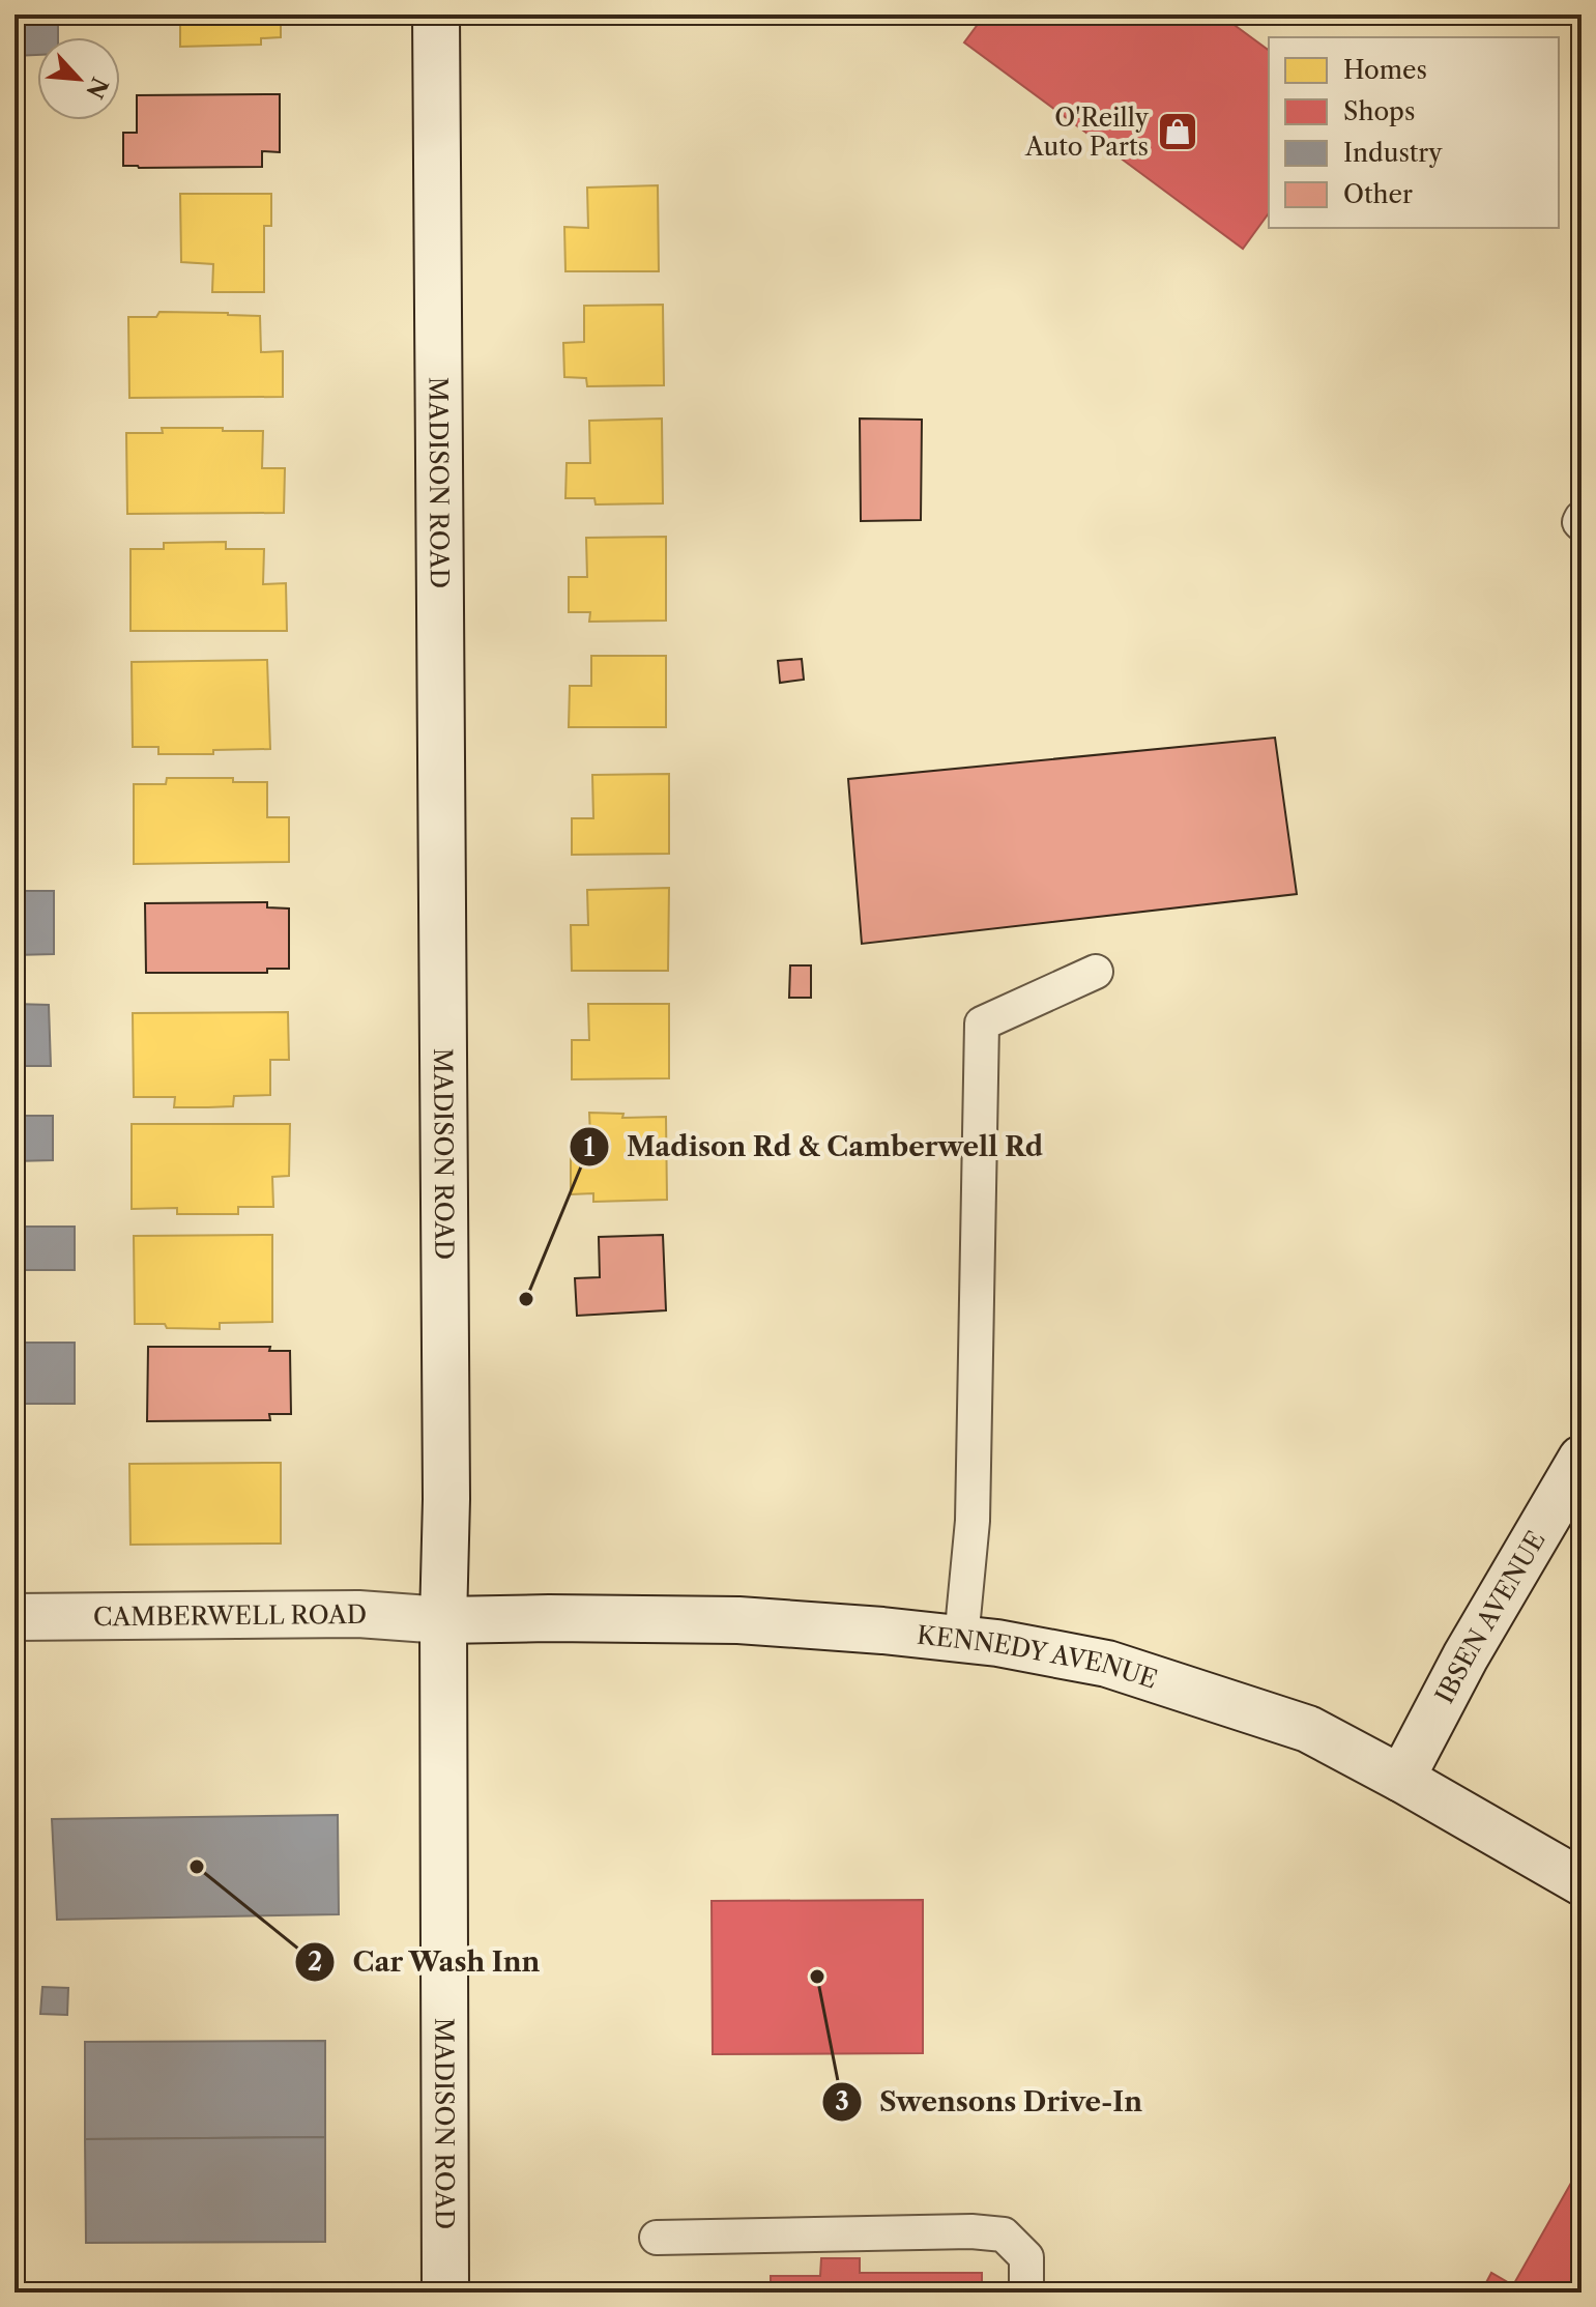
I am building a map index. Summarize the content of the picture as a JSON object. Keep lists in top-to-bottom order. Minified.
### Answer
{"streets":{"main road":["MADISON ROAD","CAMBERWELL ROAD","IBSEN AVENUE","KENNEDY AVENUE"]},"crossings":[["MADISON ROAD","CAMBERWELL ROAD"],["MADISON ROAD","KENNEDY AVENUE"],["CAMBERWELL ROAD","KENNEDY AVENUE"],["IBSEN AVENUE","KENNEDY AVENUE"]],"places":{"shop":["O'Reilly Auto Parts"],"other":["Madison Rd & Camberwell Rd","Car Wash Inn","Swensons Drive-In"]},"legend":["Homes","Shops","Industry","Other"],"north":"bottom right"}
